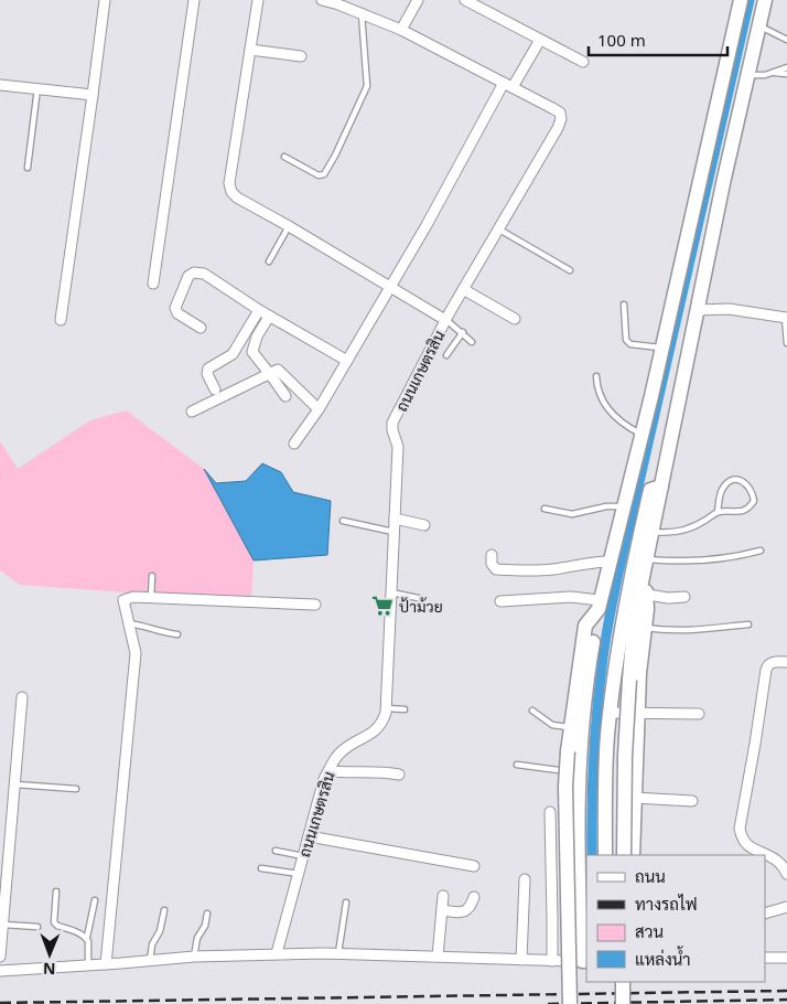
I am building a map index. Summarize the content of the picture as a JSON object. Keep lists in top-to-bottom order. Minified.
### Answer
{"streets":{"street":["ถนนเกษตรสิน"]},"places":{"supermarket":["ป้าม้วย"]},"legend":["ถนน","ทางรถไฟ","สวน","แหล่งน้ำ"],"scale_bar":"100 m","north":"bottom"}
